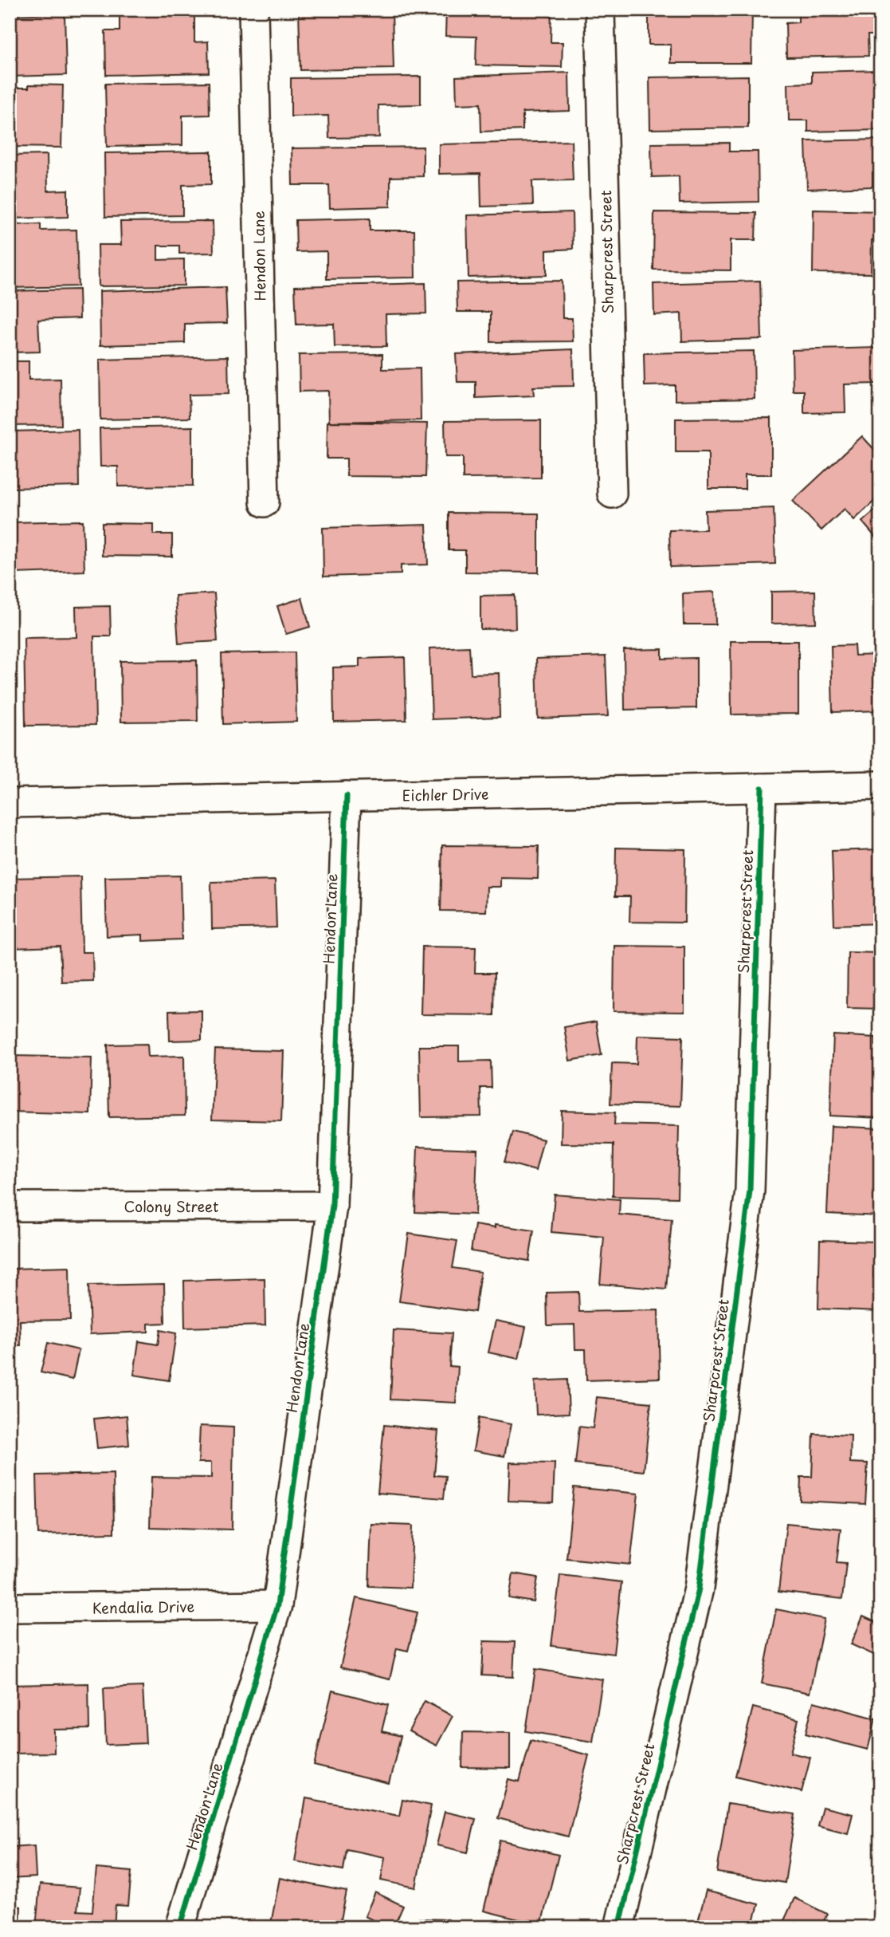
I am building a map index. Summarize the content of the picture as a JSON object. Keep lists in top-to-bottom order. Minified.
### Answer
{"streets":{"street":["Sharpcrest Street","Hendon Lane","Eichler Drive","Colony Street","Kendalia Drive"]},"crossings":[["Sharpcrest Street","Eichler Drive"],["Hendon Lane","Eichler Drive"],["Hendon Lane","Colony Street"],["Hendon Lane","Kendalia Drive"]]}
